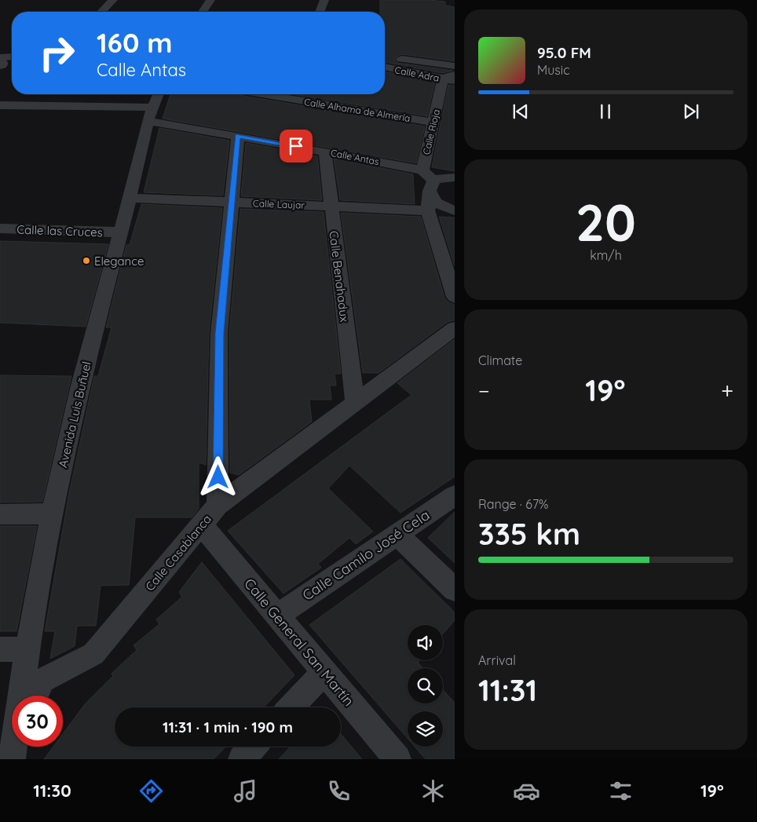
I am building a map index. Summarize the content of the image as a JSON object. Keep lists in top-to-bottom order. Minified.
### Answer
{"streets":{"street":["Calle Adra","Calle Alhama de Almería","Calle Rioja","Calle Antas","Calle Laujar","Calle las Cruces","Calle Benahadux","Avenida Luis Buñuel","Calle Casablanca","Calle Camilo José Cela","Calle General San Martín"]},"crossings":[["Calle Adra","Calle Rioja"],["Calle Alhama de Almería","Calle Rioja"],["Calle Rioja","Calle Antas"],["Calle Antas","Calle Benahadux"],["Calle Antas","Avenida Luis Buñuel"],["Calle Laujar","Calle Benahadux"],["Calle Laujar","Avenida Luis Buñuel"],["Calle las Cruces","Avenida Luis Buñuel"],["Calle Benahadux","Calle Casablanca"],["Calle Casablanca","Calle General San Martín"],["Calle Camilo José Cela","Calle General San Martín"]],"places":["Elegance"],"page":{"turn":["160 m","Calle Antas"],"song":["95.0 FM","Music"],"tile":[["20","km/h"],"Climate",["Range · 67%","335 km"],["Arrival","11:31"]],"heat":["−","19°","+"],"limit":"30","trip":"11:31 · 1 min · 190 m","tabs":["11:30","19°"]}}
